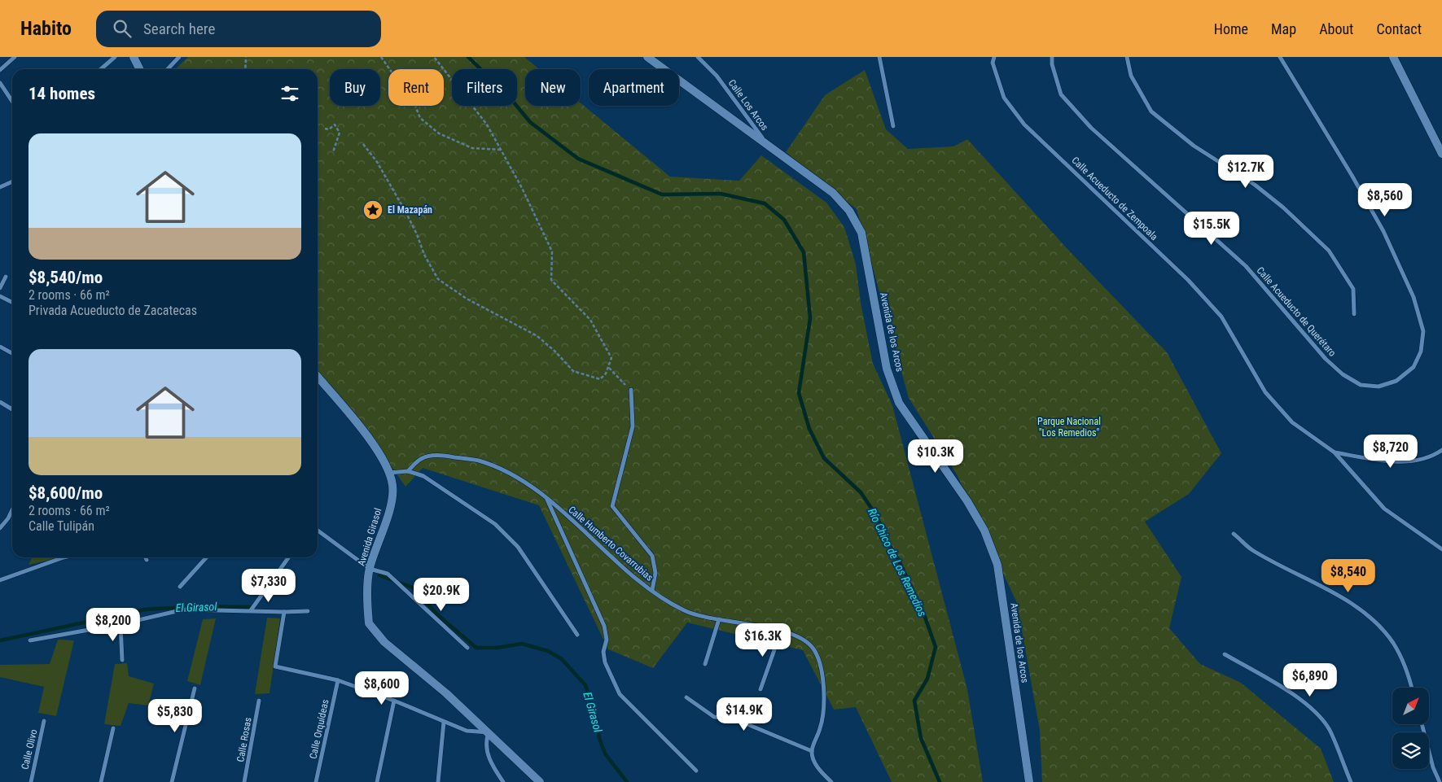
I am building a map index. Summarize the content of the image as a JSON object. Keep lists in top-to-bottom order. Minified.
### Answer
{"streets":{"main road":["Avenida de los Arcos","Avenida Girasol"],"street":["Calle Los Arcos","Calle Acueducto de Zempoala","Calle Acueducto de Querétaro","Calle Humberto Covarrubias","Calle Orquídeas","Calle Rosas","Calle Olivo"]},"crossings":[["Calle Los Arcos","Avenida de los Arcos"]],"water":["Río Chico de Los Remedios","El Girasol"],"parks":["Parque Nacional \"Los Remedios\""],"places":{"place":["El Mazapán"]},"north":"top right","page":{"header":"Habito","search":"Search here","nav":["Home","Map","About","Contact"],"chip":["Buy","Rent","Filters","New","Apartment"],"heading":"14 homes","list":[{"name":"$8,540/mo","note":"2 rooms · 66 m² · Privada Acueducto de Zacatecas"},{"name":"$8,600/mo","note":"2 rooms · 66 m² · Calle Tulipán"}],"price":["$12.7K","$8,560","$15.5K","$8,720","$10.3K","$8,540","$7,330","$20.9K","$8,200","$16.3K","$6,890","$8,600","$14.9K","$5,830"]}}
